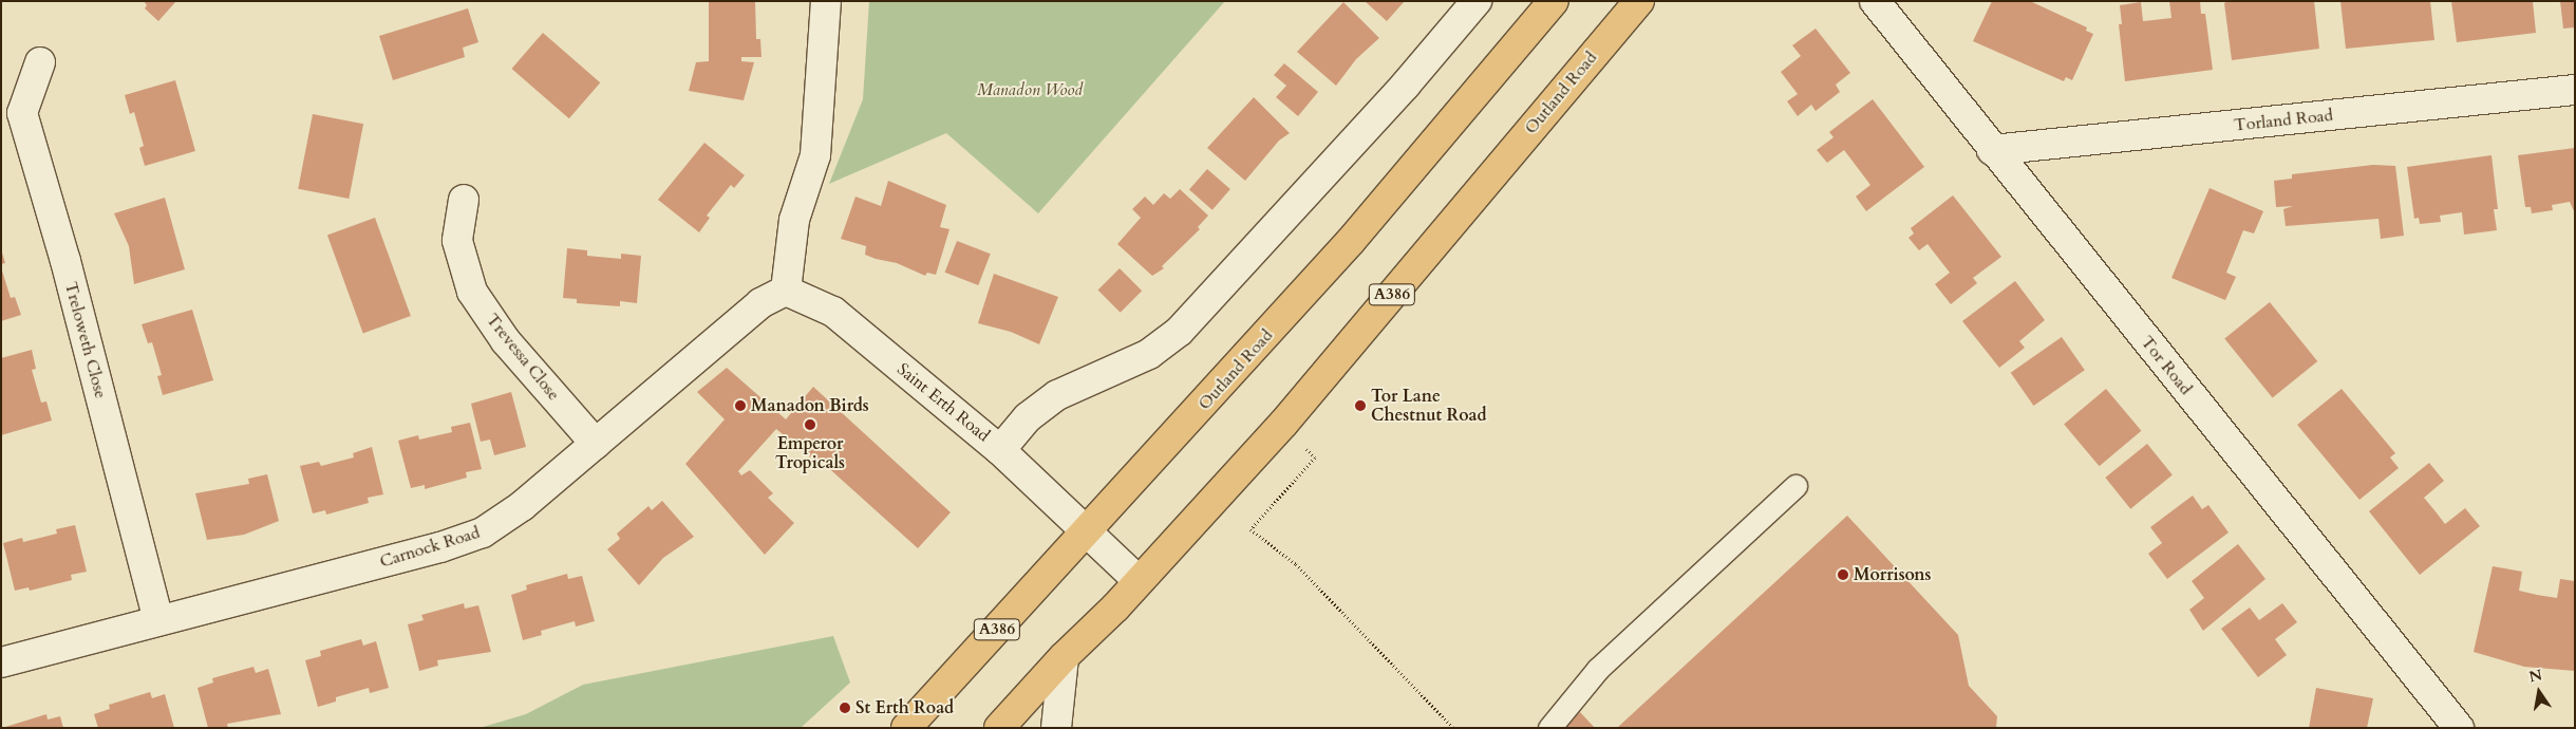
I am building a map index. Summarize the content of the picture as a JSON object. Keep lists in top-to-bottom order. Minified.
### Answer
{"streets":{"main road":["Outland Road","A386"],"street":["Torland Road","Treloweth Close","Trevessa Close","Tor Road","Saint Erth Road","Carnock Road"]},"crossings":[["Outland Road","Saint Erth Road"],["Torland Road","Tor Road"],["Treloweth Close","Carnock Road"],["Trevessa Close","Carnock Road"],["Saint Erth Road","Carnock Road"]],"parks":["Manadon Wood"],"places":["Manadon Birds","Tor Lane Chestnut Road","Emperor Tropicals","Morrisons","St Erth Road"],"north":"top"}
